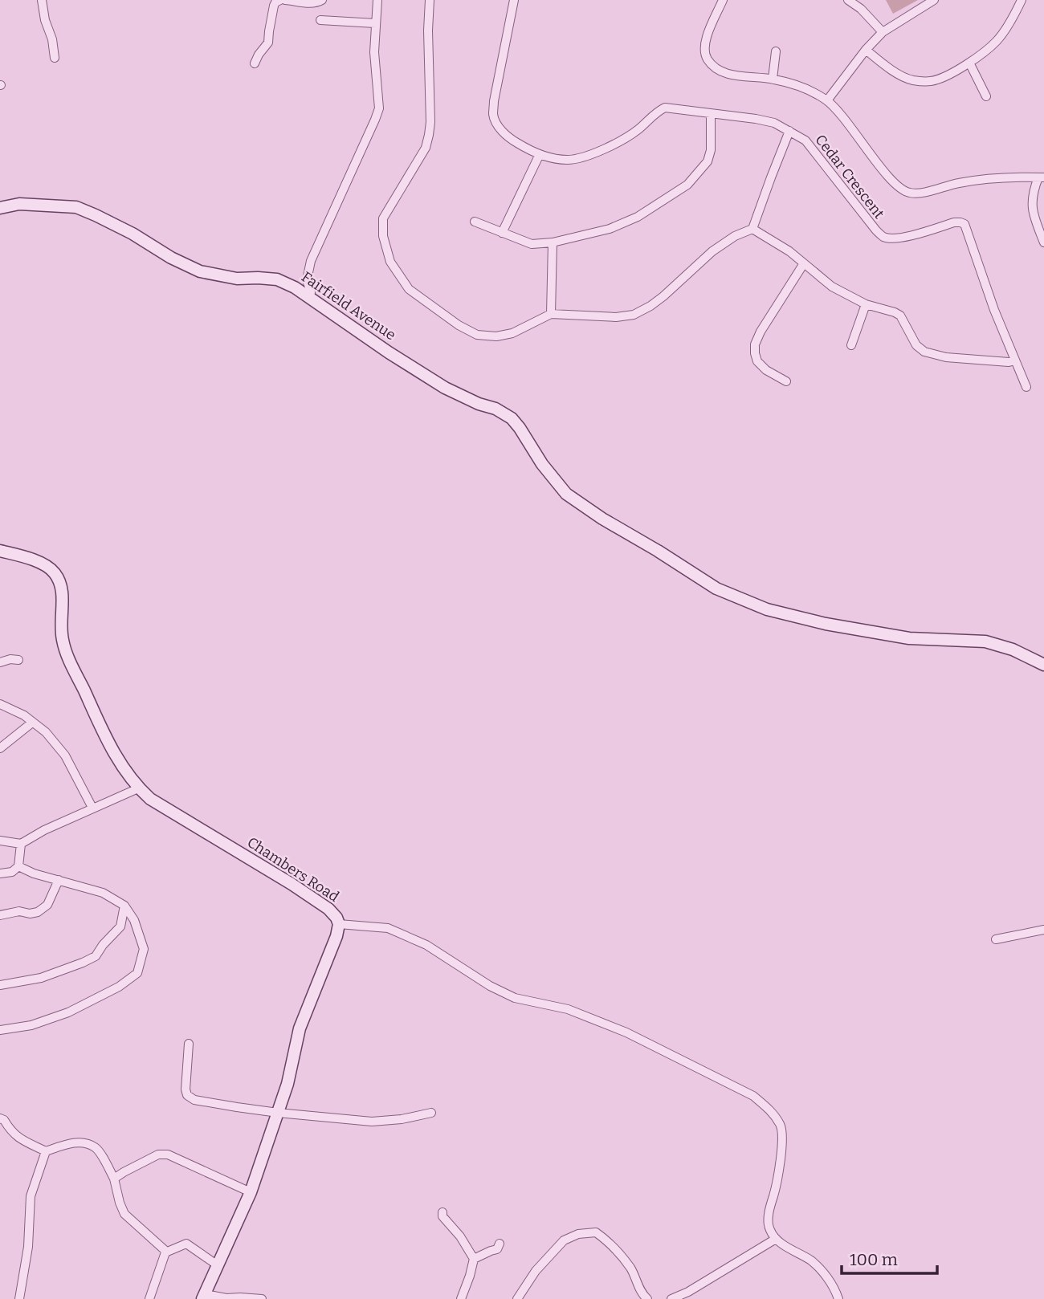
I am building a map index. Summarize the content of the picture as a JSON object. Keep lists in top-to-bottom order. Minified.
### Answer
{"streets":{"street":["Cedar Crescent","Fairfield Avenue","Chambers Road"]},"scale_bar":"100 m"}
